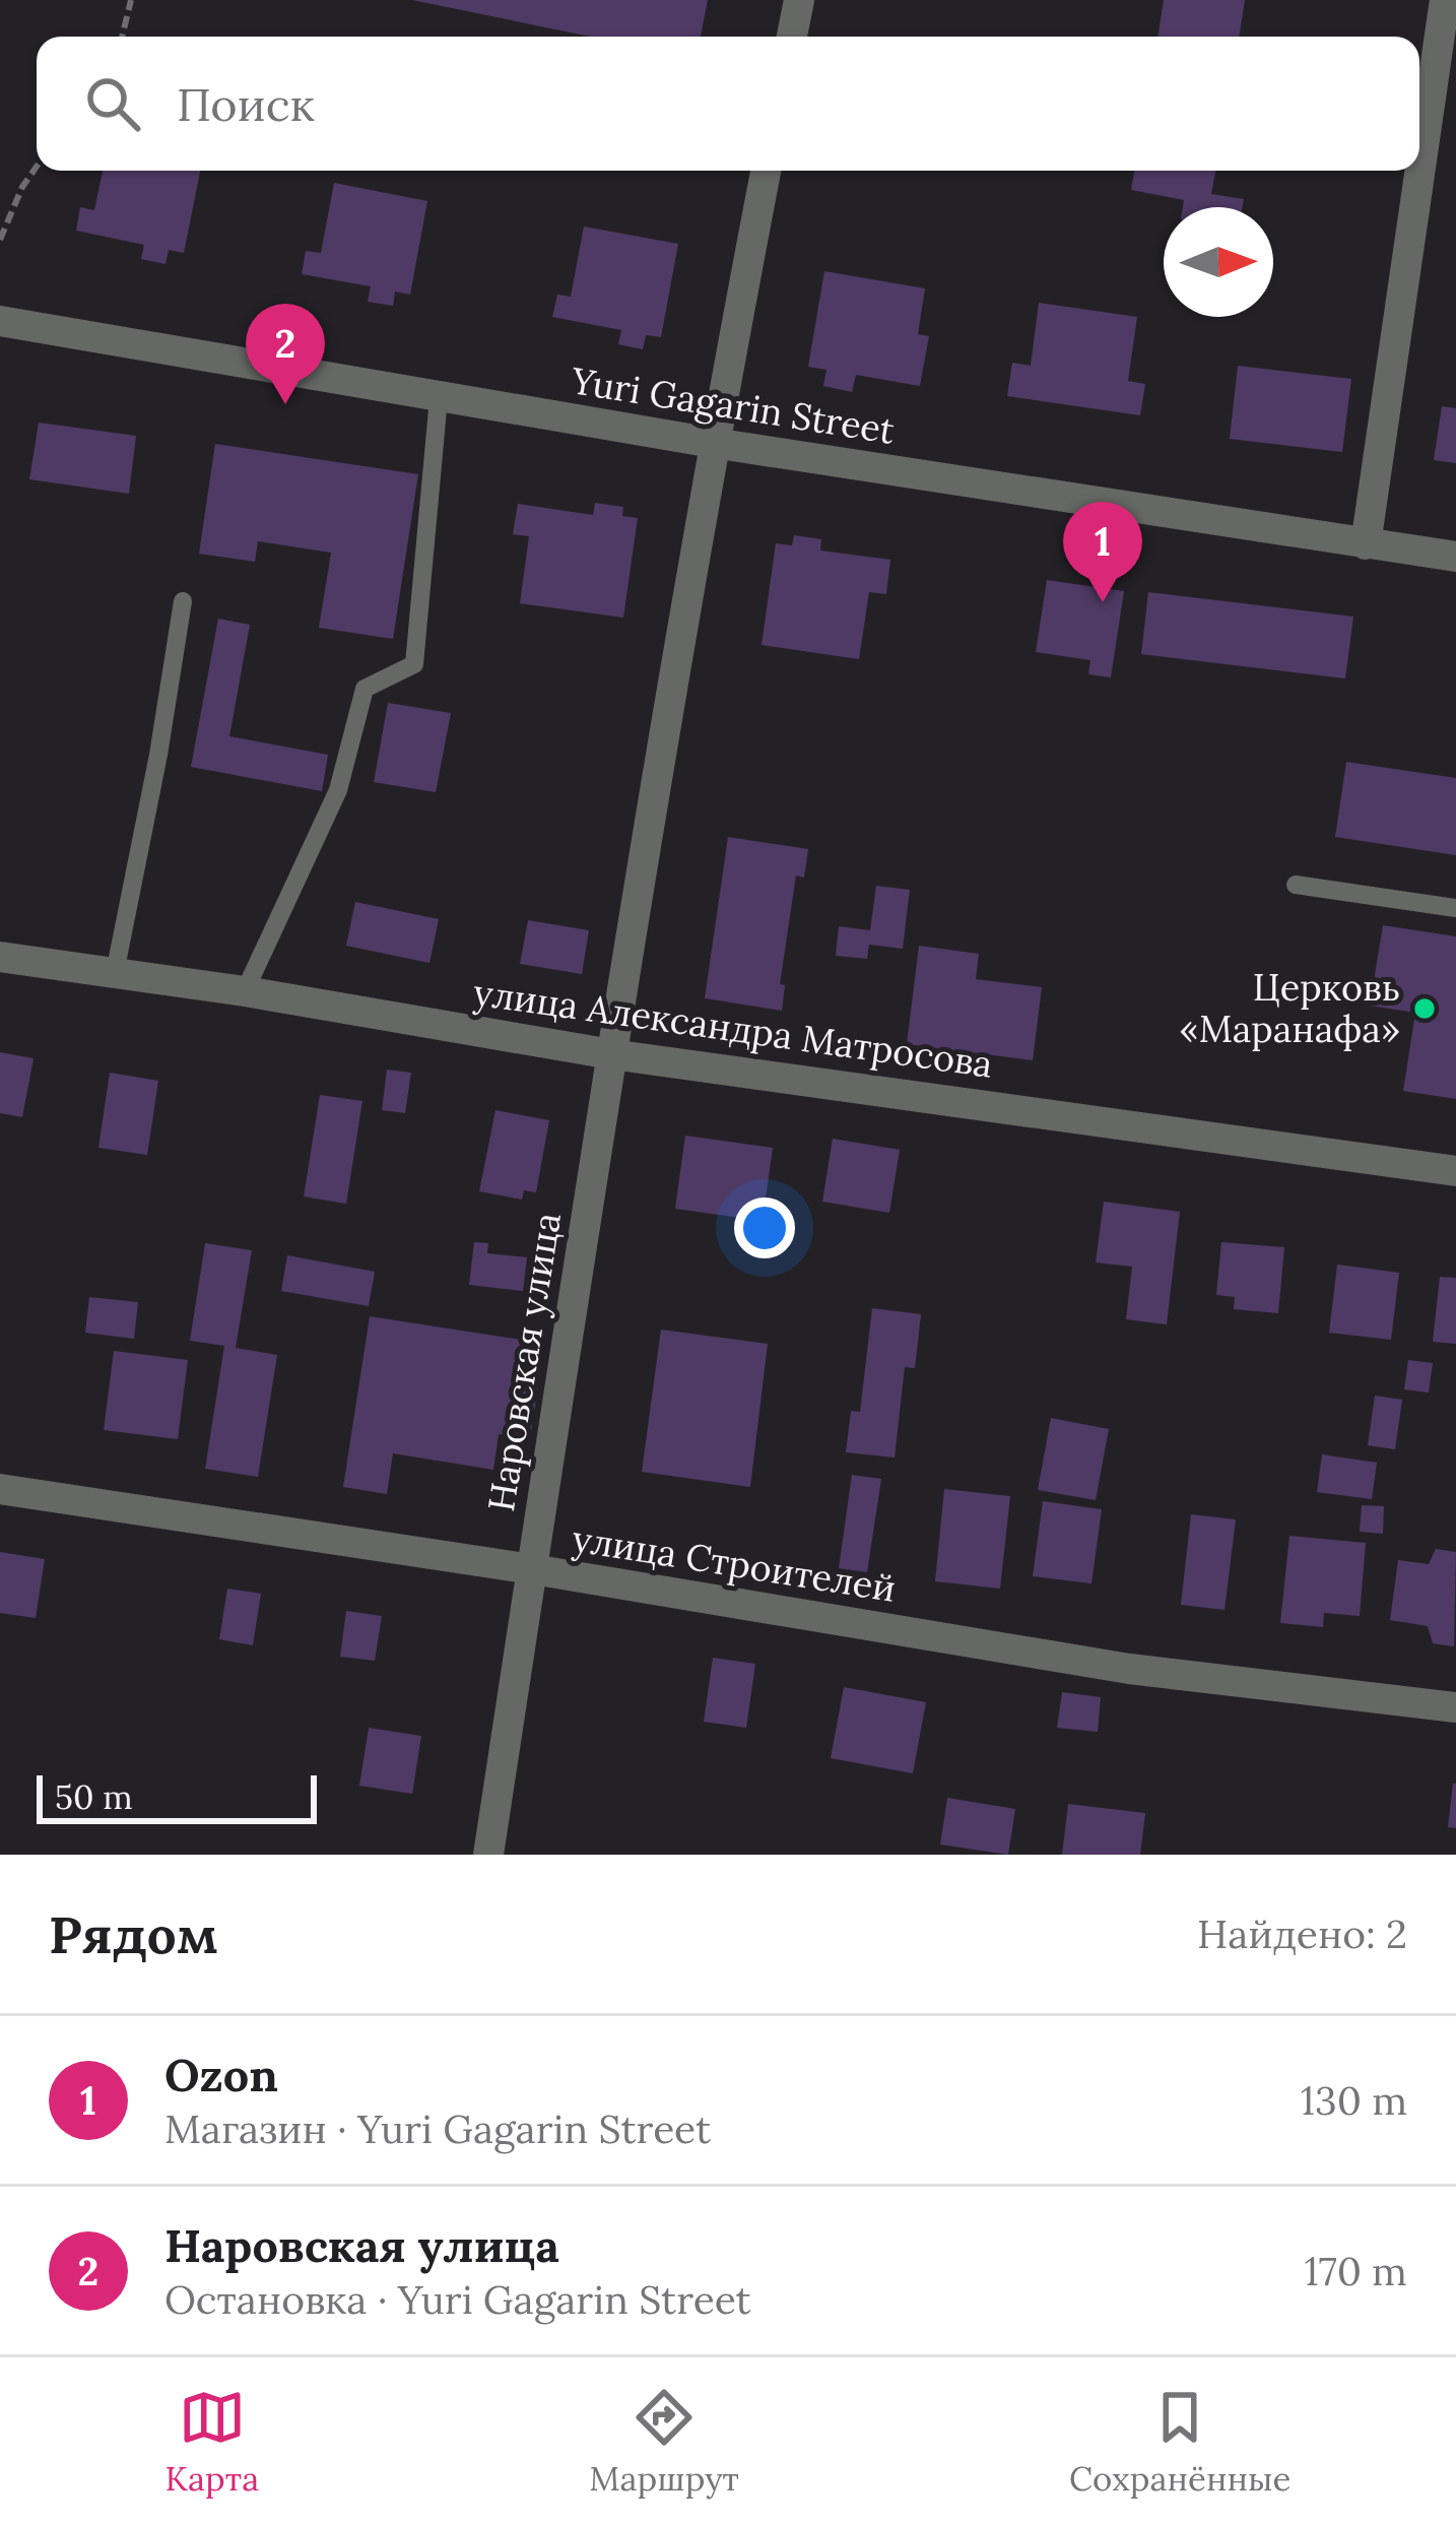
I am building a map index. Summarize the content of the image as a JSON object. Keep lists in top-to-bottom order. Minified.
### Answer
{"streets":{"street":["Yuri Gagarin Street","улица Александра Матросова","Наровская улица","улица Строителей"]},"crossings":[["Yuri Gagarin Street","Наровская улица"],["улица Александра Матросова","Наровская улица"],["Наровская улица","улица Строителей"]],"places":["Церковь «Маранафа»"],"scale_bar":"50 m","north":"right","page":{"search":"Поиск","pins":["2","1"],"scale":"50 m","heading":["Рядом","Найдено: 2"],"list":[{"mark":"1","name":"Ozon","note":"Магазин · Yuri Gagarin Street","value":"130 m"},{"mark":"2","name":"Наровская улица","note":"Остановка · Yuri Gagarin Street","value":"170 m"}],"nav":["Карта","Маршрут","Сохранённые"]}}
